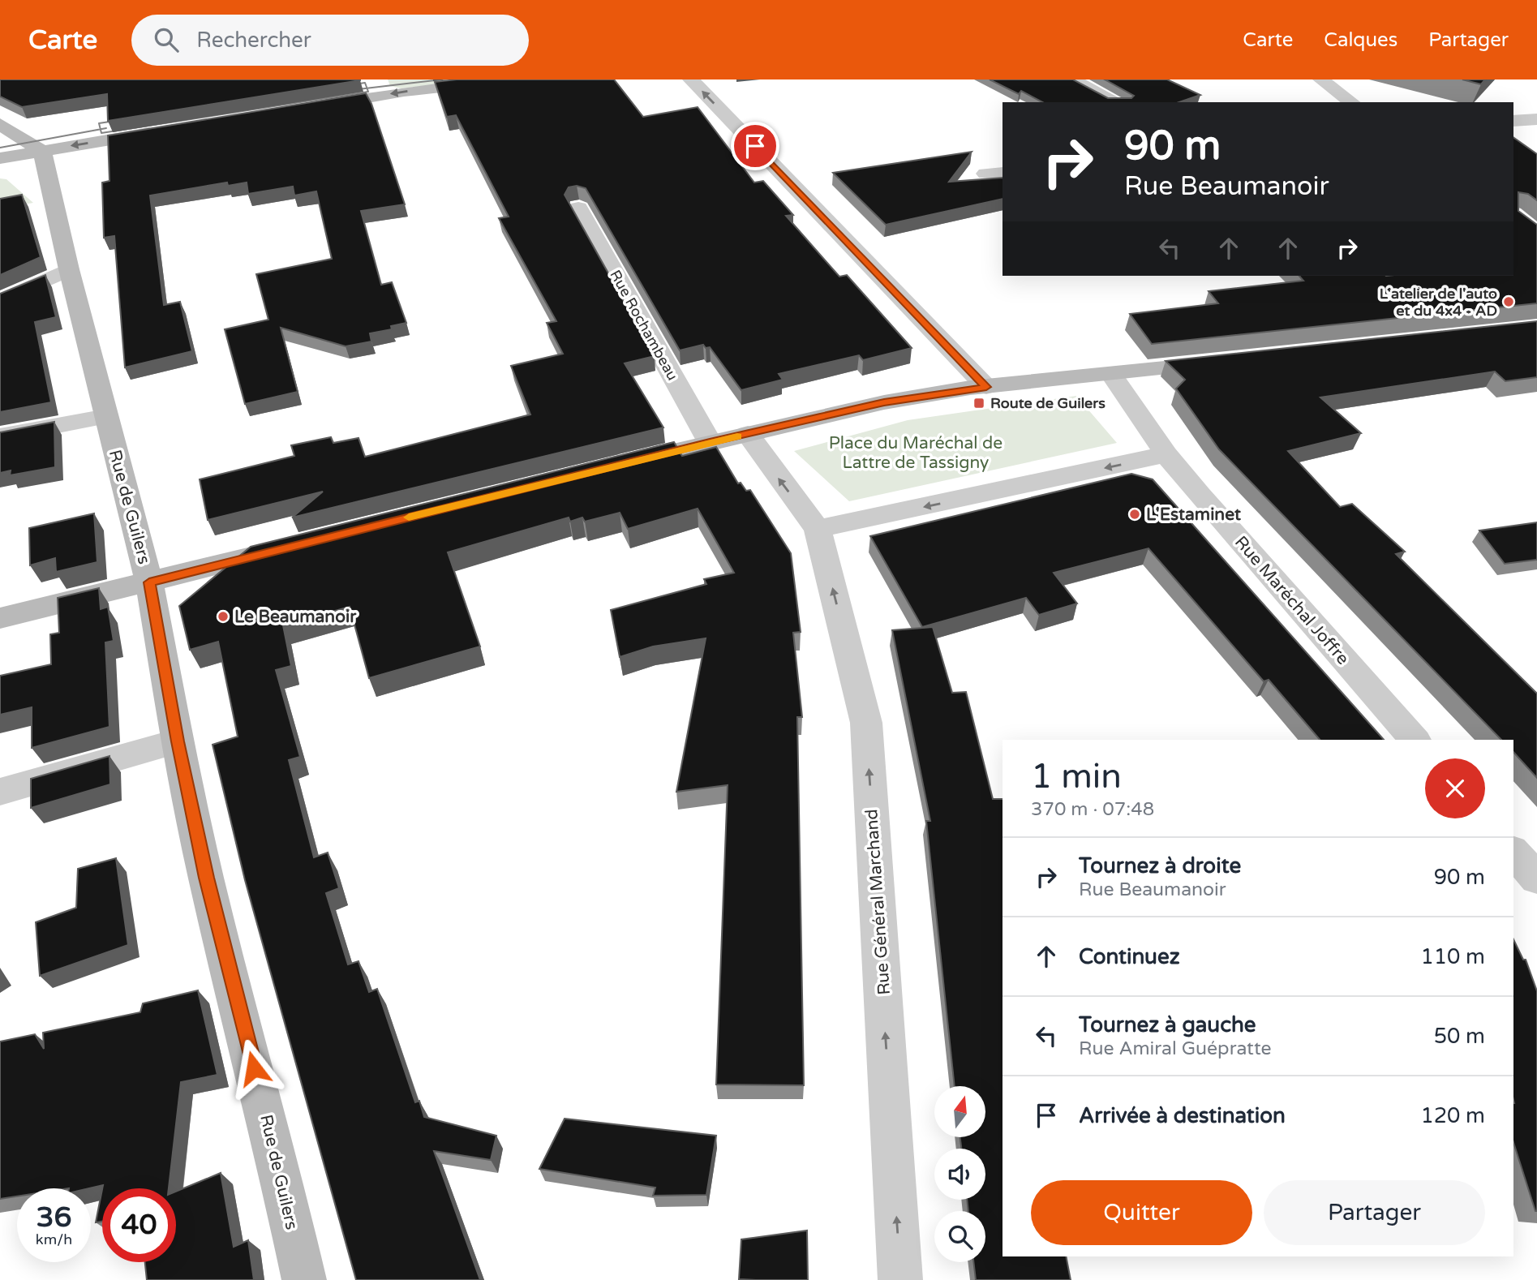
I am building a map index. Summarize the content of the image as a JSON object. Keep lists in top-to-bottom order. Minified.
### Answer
{"streets":{"street":["Rue Rochambeau","Rue de Guilers","Rue Maréchal Joffre","Rue Général Marchand"]},"one_way":["Rue Général Marchand"],"parks":["Place du Maréchal de Lattre de Tassigny"],"places":{"other":["L'atelier de l'auto et du 4x4 - AD","L'Estaminet","Le Beaumanoir"],"transit":["Route de Guilers"]},"north":"top","page":{"header":"Carte","search":"Rechercher","nav":["Carte","Calques","Partager"],"turn":["90 m","Rue Beaumanoir"],"heading":["1 min","370 m · 07:48"],"list":[{"name":"Tournez à droite","note":"Rue Beaumanoir","value":"90 m"},{"name":"Continuez","value":"110 m"},{"name":"Tournez à gauche","note":"Rue Amiral Guépratte","value":"50 m"},{"name":"Arrivée à destination","value":"120 m"}],"buttons":["Quitter","Partager"],"speed":"36 km/h","limit":"40"}}
